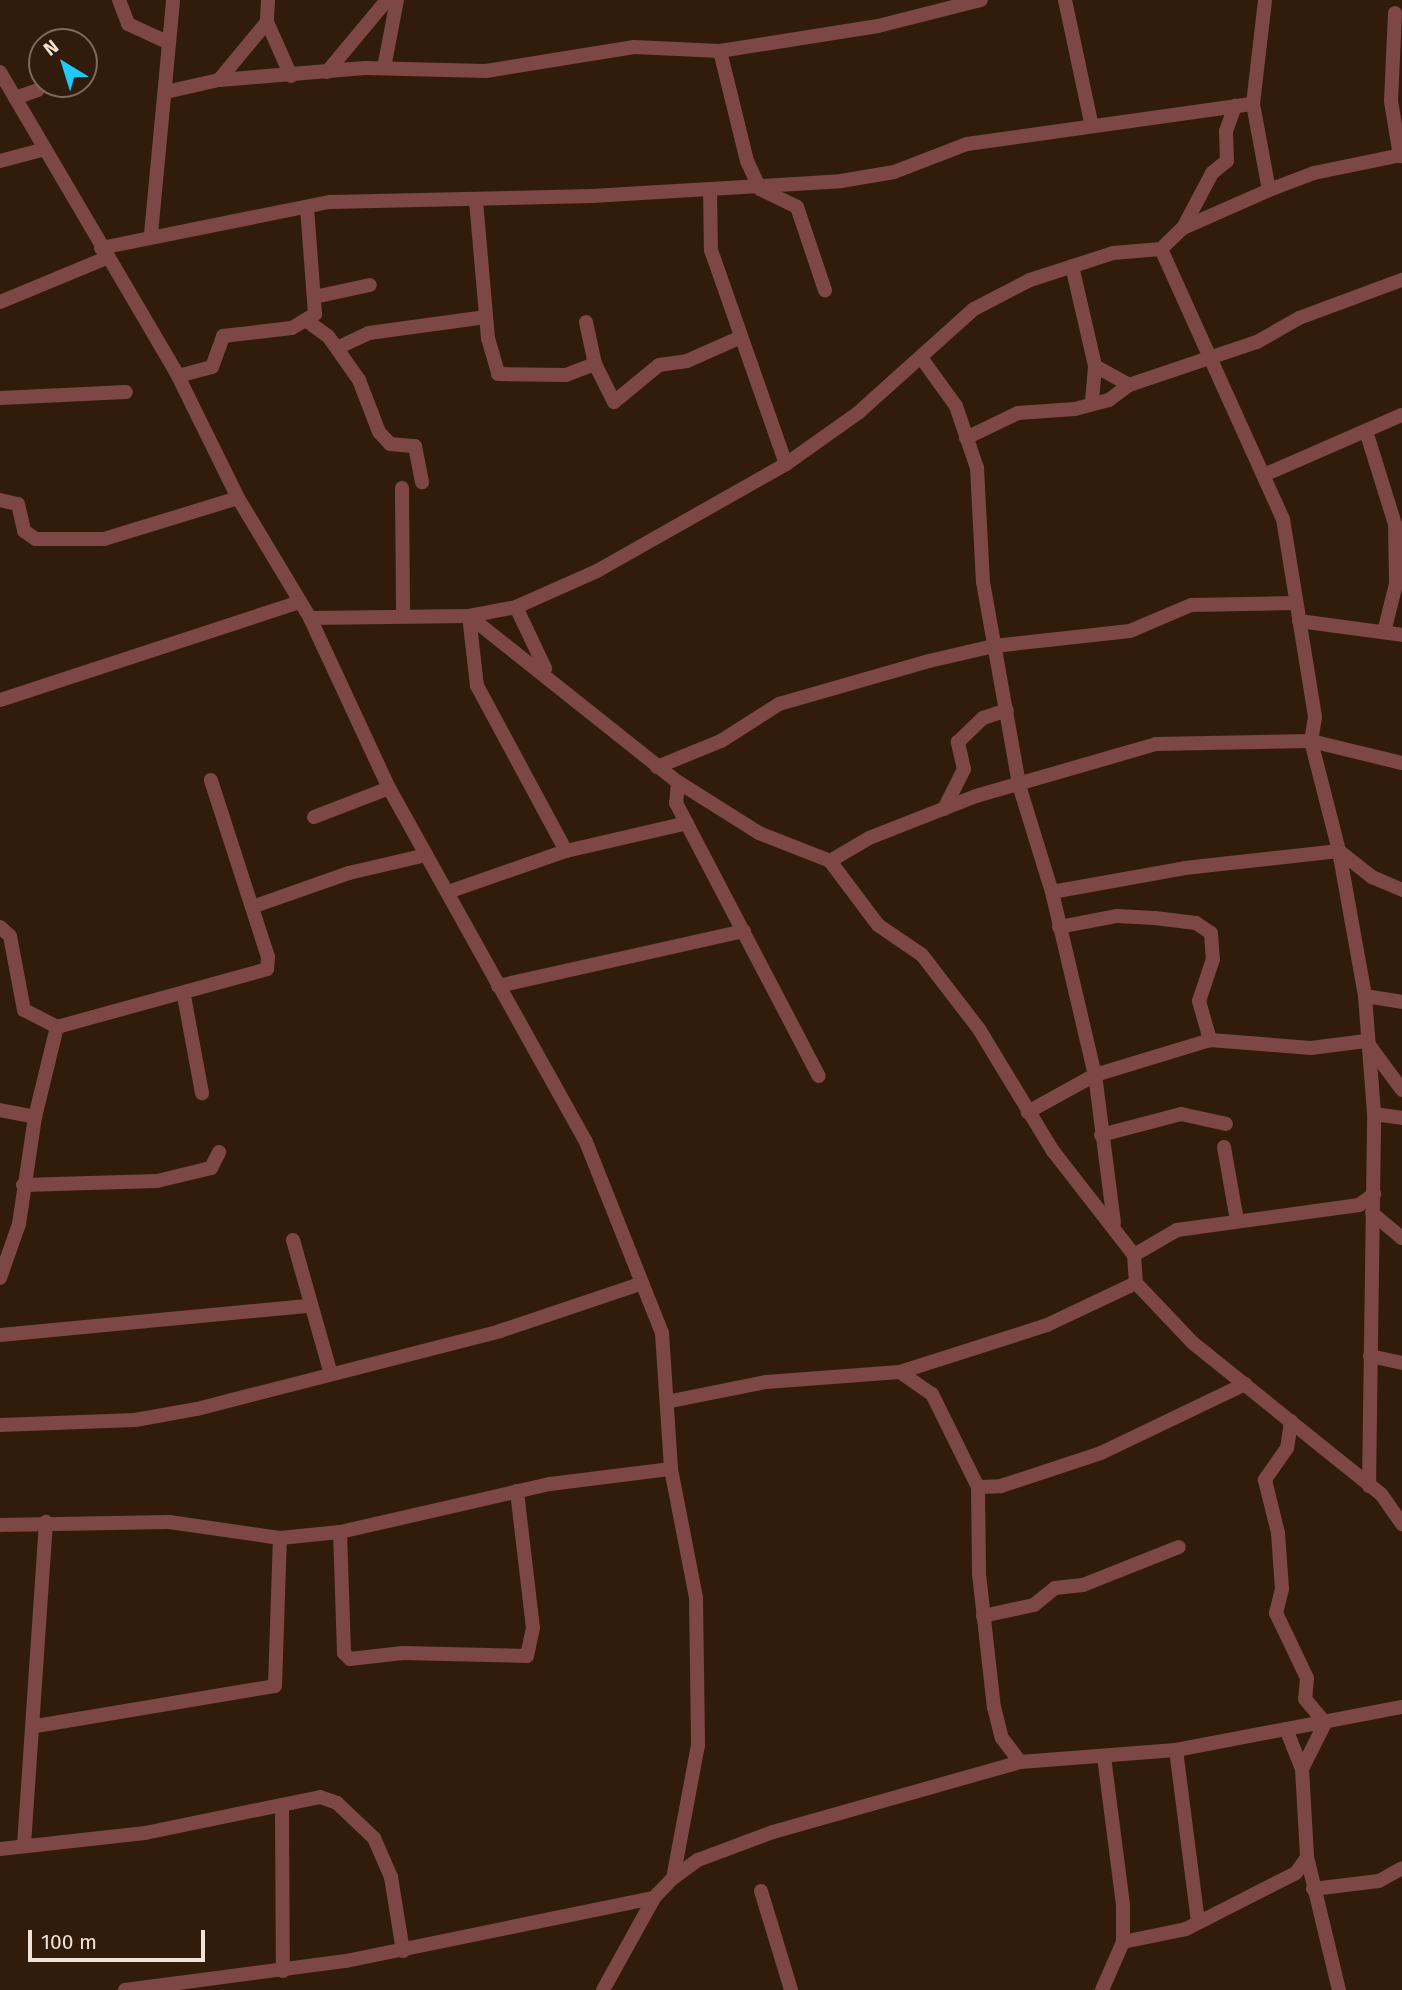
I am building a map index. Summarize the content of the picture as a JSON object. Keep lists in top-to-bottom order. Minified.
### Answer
{"scale_bar":"100 m","north":"top left"}
